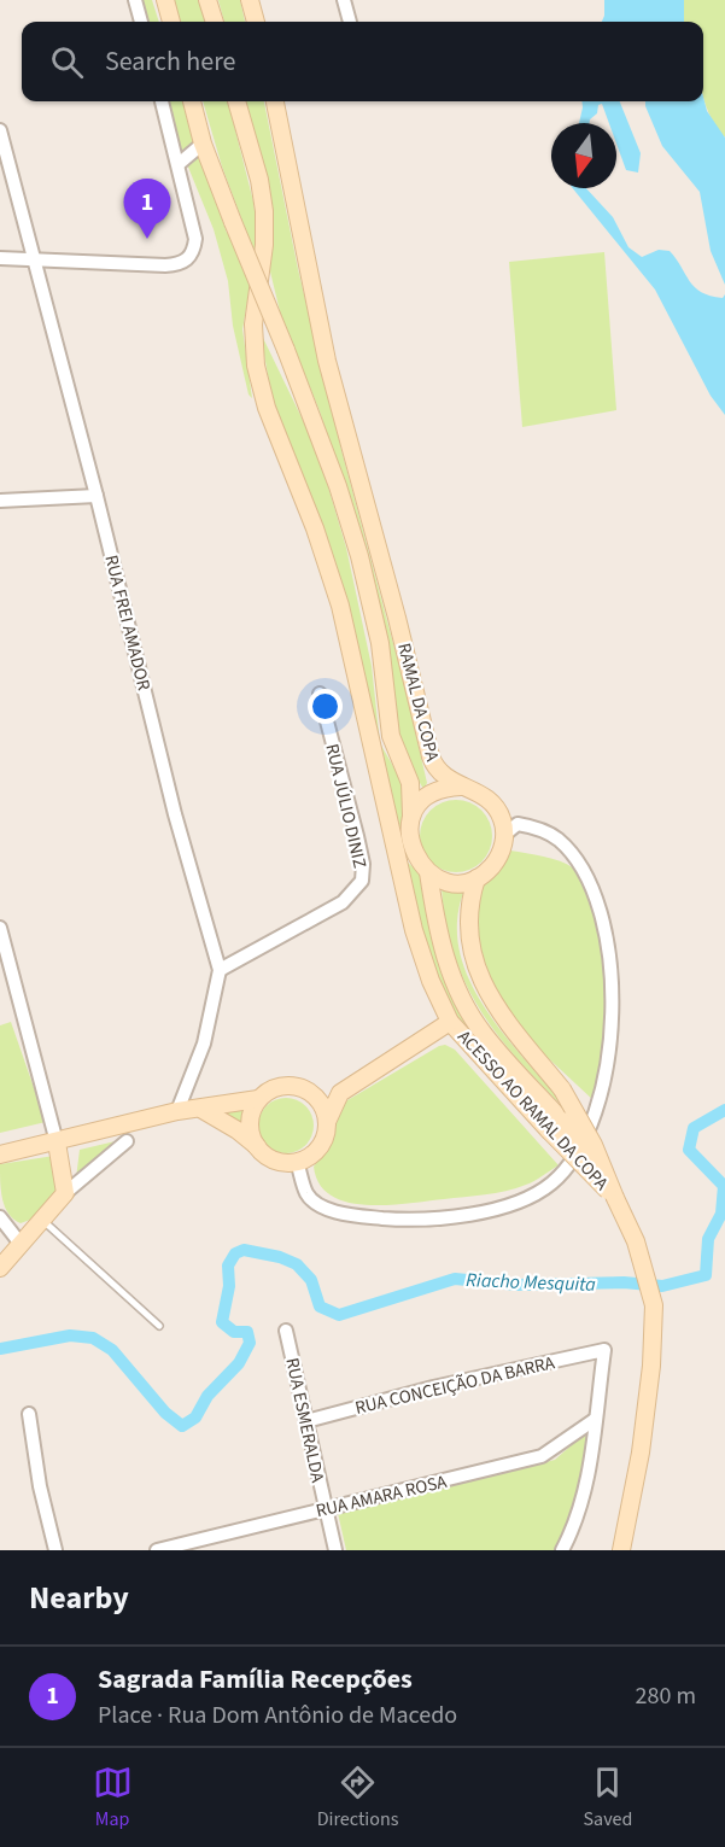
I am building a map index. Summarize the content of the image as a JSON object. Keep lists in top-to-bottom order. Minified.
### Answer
{"streets":{"main road":["RAMAL DA COPA","ACESSO AO RAMAL DA COPA"],"street":["RUA FREI AMADOR","RUA JÚLIO DINIZ","RUA CONCEIÇÃO DA BARRA","RUA ESMERALDA","RUA AMARA ROSA"]},"crossings":[["RUA FREI AMADOR","RUA JÚLIO DINIZ"],["RUA CONCEIÇÃO DA BARRA","RUA ESMERALDA"],["RUA CONCEIÇÃO DA BARRA","RUA AMARA ROSA"],["RUA ESMERALDA","RUA AMARA ROSA"]],"water":["Riacho Mesquita"],"north":"bottom","page":{"search":"Search here","pins":"1","heading":"Nearby","list":[{"mark":"1","name":"Sagrada Família Recepções","note":"Place · Rua Dom Antônio de Macedo","value":"280 m"}],"nav":["Map","Directions","Saved"]}}
